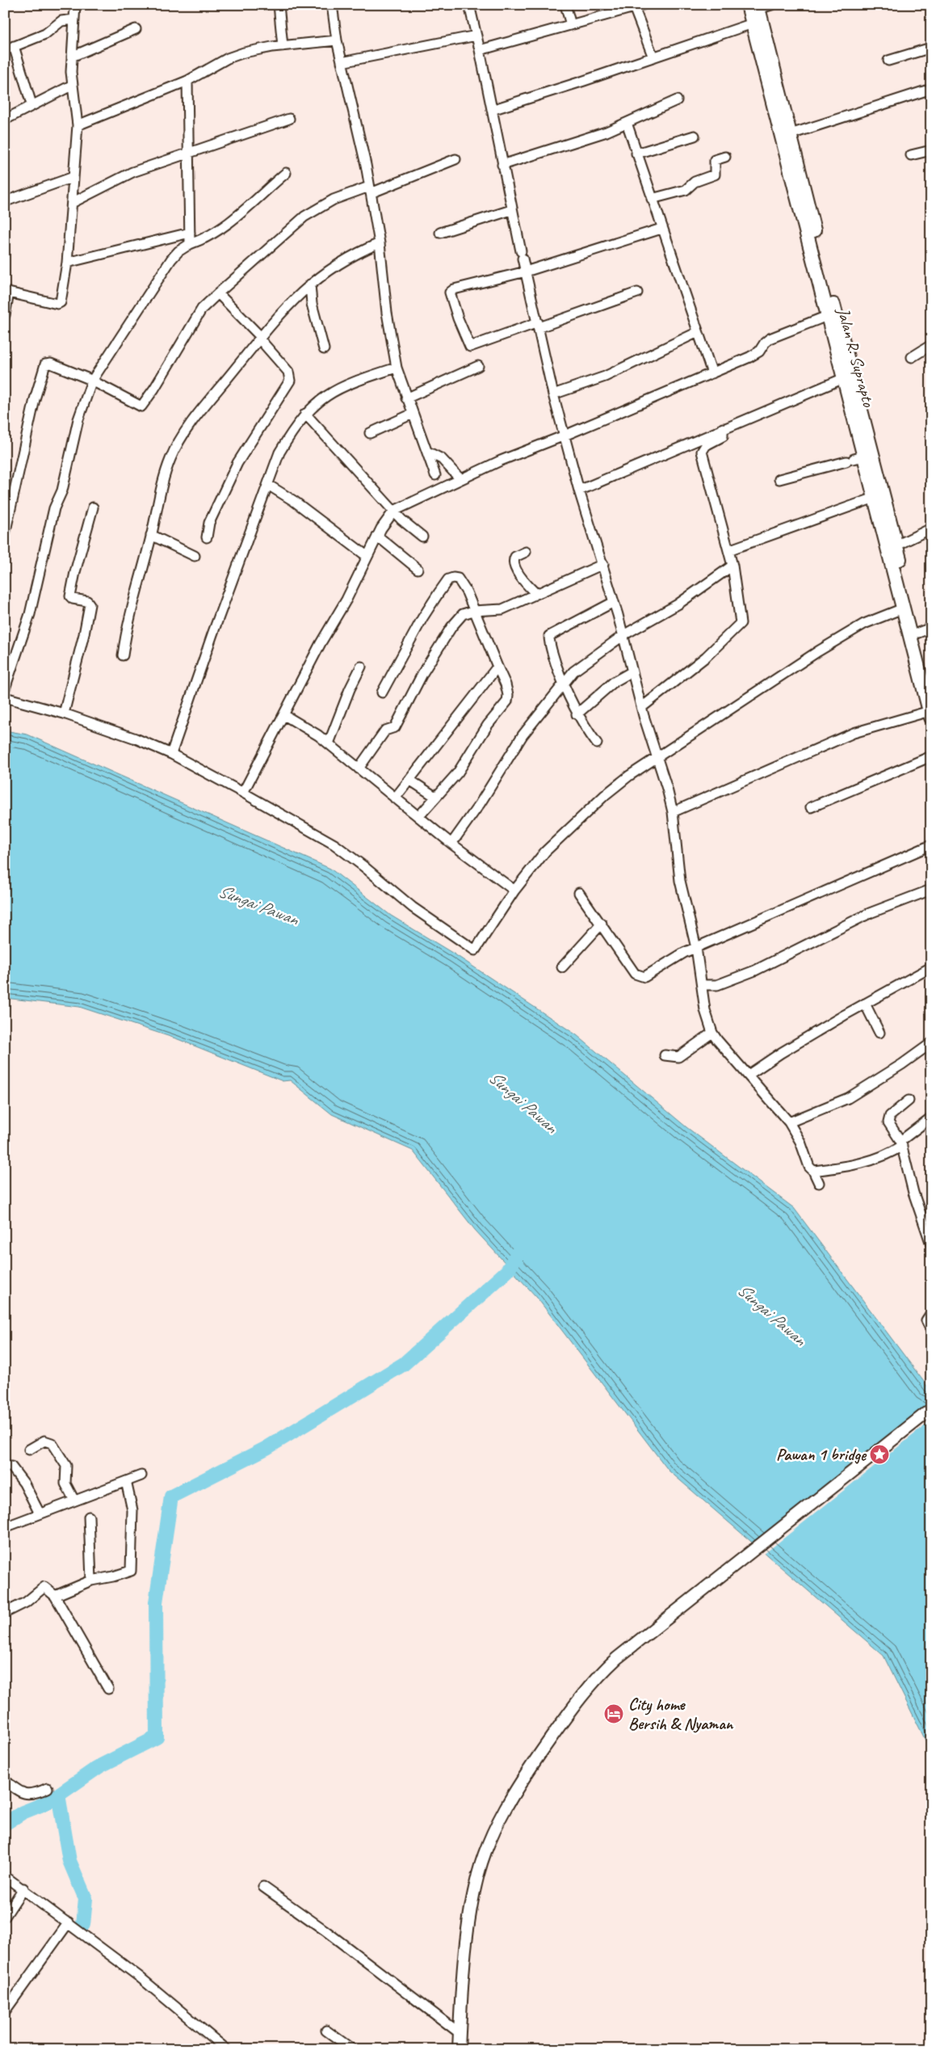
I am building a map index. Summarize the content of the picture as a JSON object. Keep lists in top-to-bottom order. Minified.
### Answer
{"streets":{"highway":["Jalan R. Suprapto"]},"water":["Sungai Pawan"],"places":{"place":["Pawan 1 bridge"],"hotel":["City home Bersih & Nyaman"]}}
